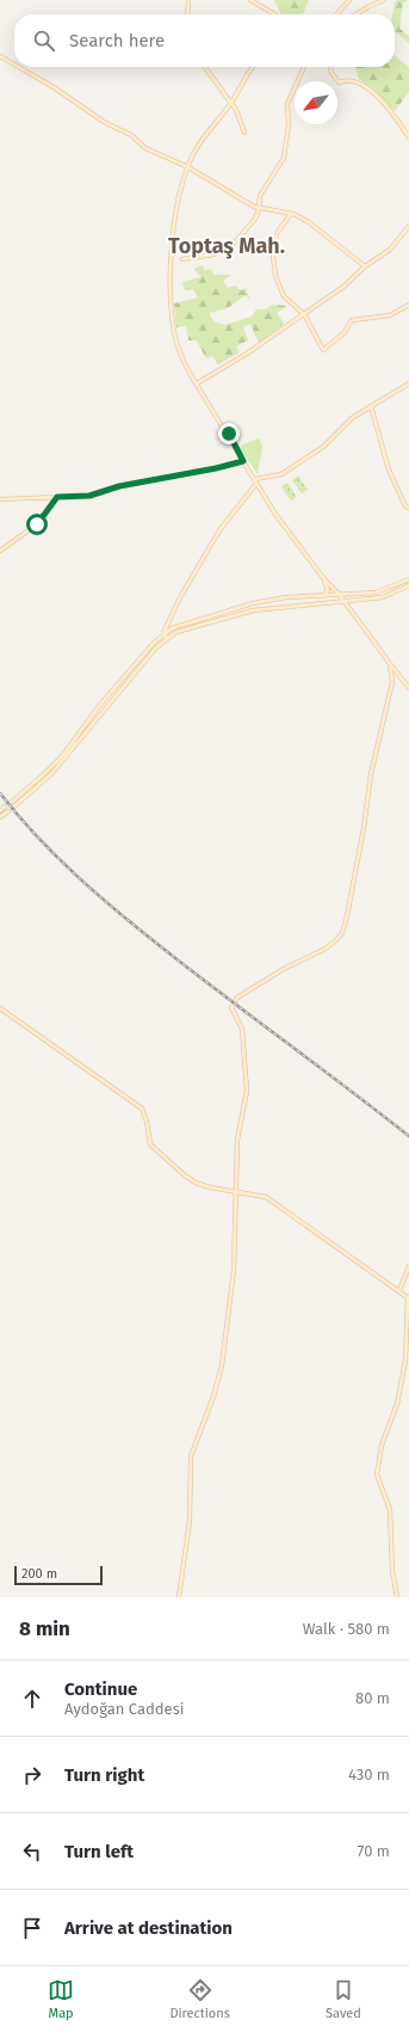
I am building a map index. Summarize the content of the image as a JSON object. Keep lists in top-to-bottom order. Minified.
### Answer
{"districts":["Toptaş Mah."],"scale_bar":"200 m","north":"bottom left","page":{"search":"Search here","scale":"200 m","heading":["8 min","Walk · 580 m"],"list":[["Continue","Aydoğan Caddesi","80 m"],["Turn right","430 m"],["Turn left","70 m"],"Arrive at destination"],"nav":["Map","Directions","Saved"]}}
